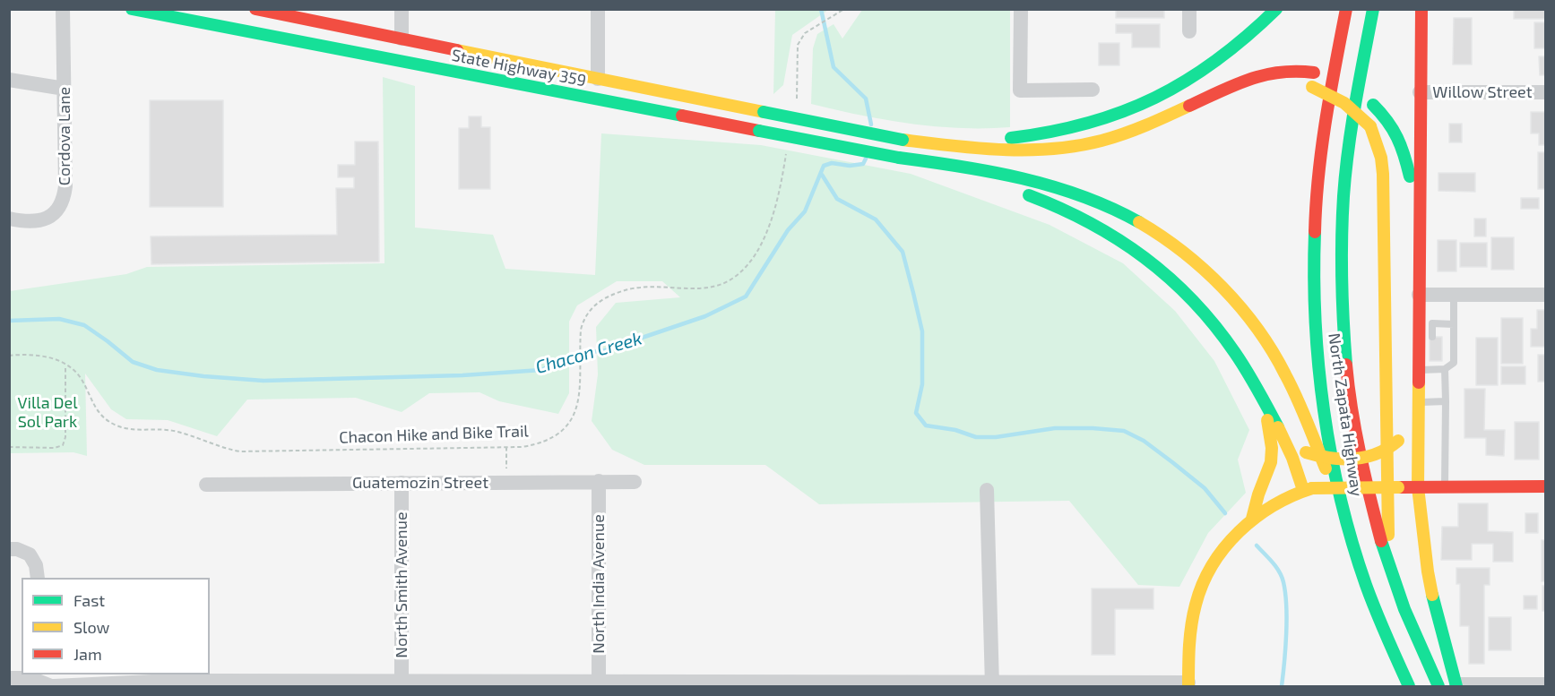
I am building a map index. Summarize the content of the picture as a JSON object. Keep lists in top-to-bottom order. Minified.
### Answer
{"streets":{"main road":["State Highway 359","North Zapata Highway"],"street":["Willow Street","Cordova Lane","Guatemozin Street","North India Avenue","North Smith Avenue"],"path":["Chacon Hike and Bike Trail"]},"crossings":[["Guatemozin Street","North India Avenue"],["Guatemozin Street","North Smith Avenue"]],"water":["Chacon Creek"],"parks":["Villa Del Sol Park"],"legend":["Fast","Slow","Jam"]}
